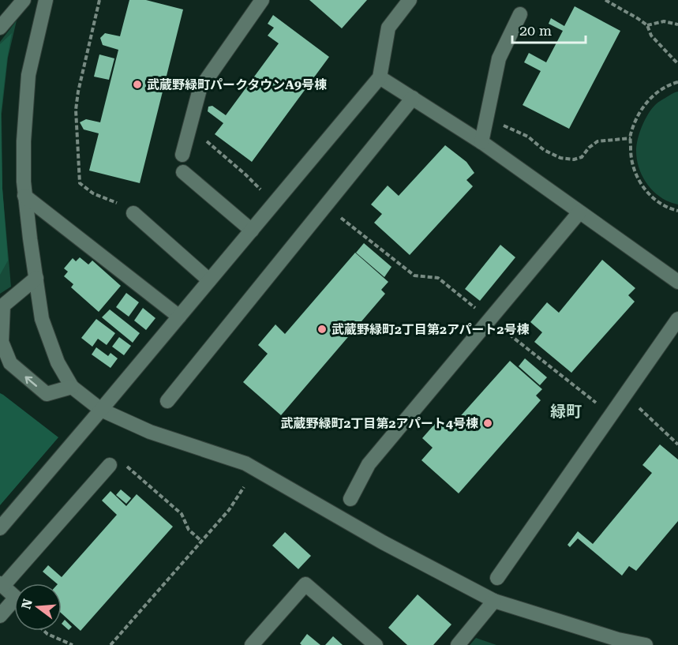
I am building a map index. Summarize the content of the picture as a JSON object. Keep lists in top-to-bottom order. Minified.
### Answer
{"districts":["緑町"],"places":["武蔵野緑町パークタウンA9号棟","武蔵野緑町2丁目第2アパート2号棟","武蔵野緑町2丁目第2アパート4号棟"],"scale_bar":"20 m","north":"left"}
